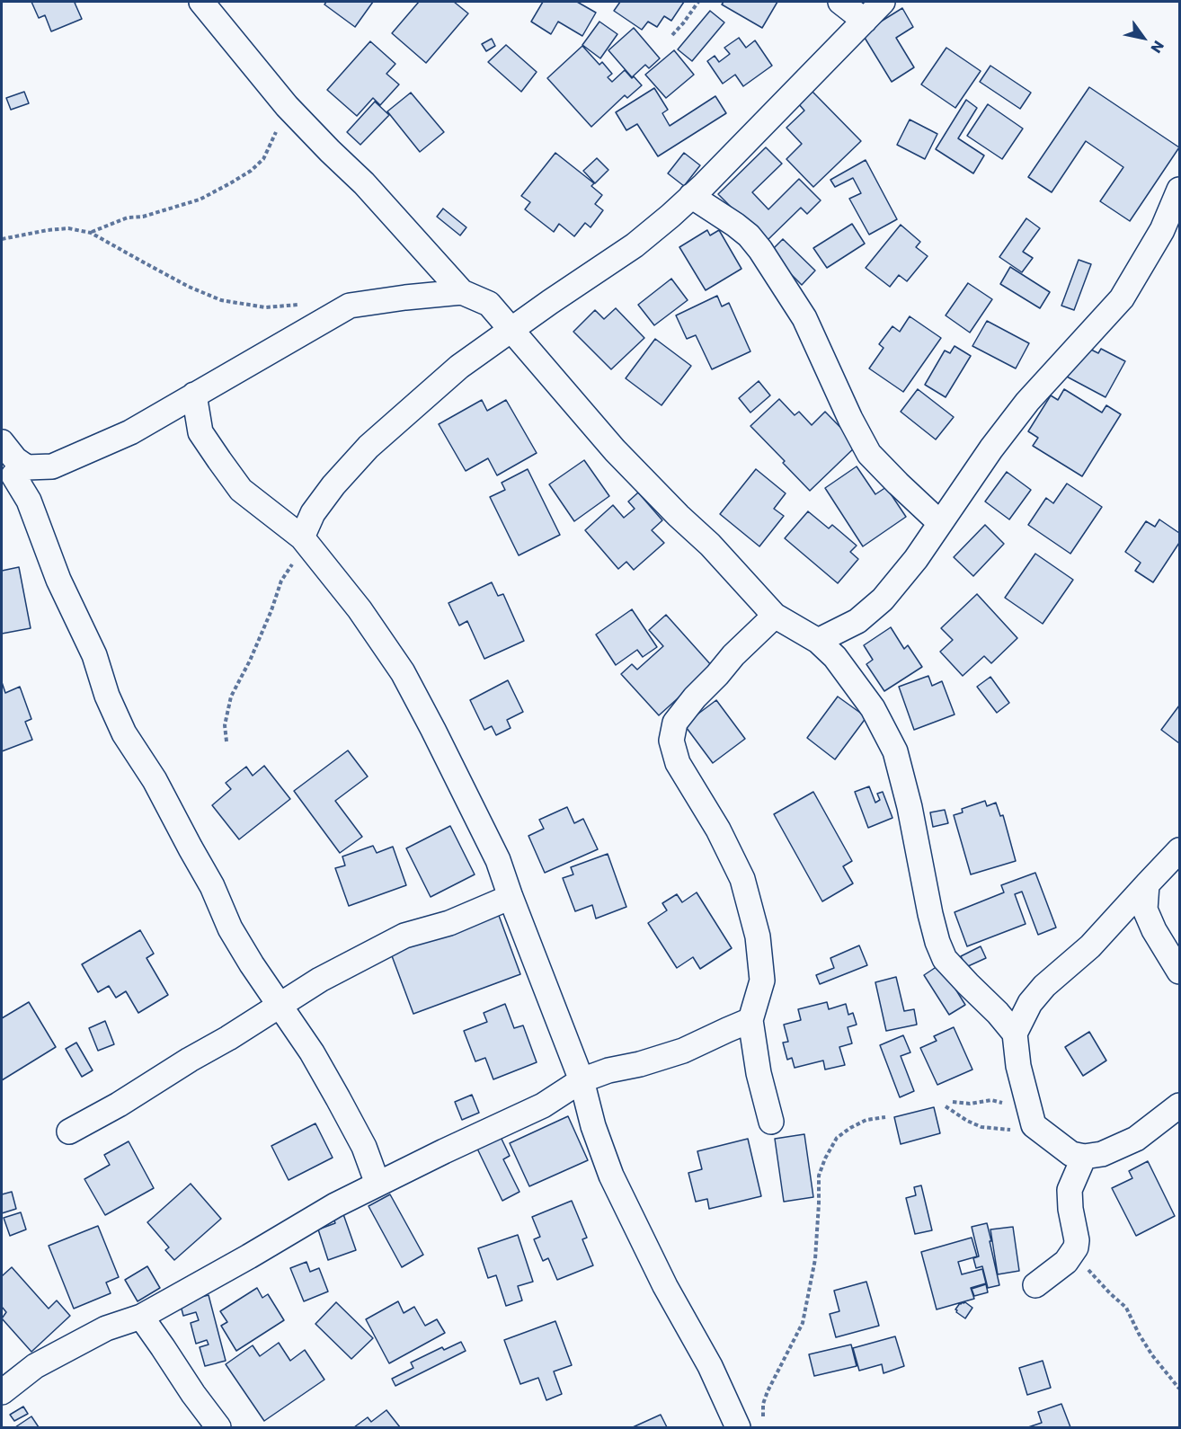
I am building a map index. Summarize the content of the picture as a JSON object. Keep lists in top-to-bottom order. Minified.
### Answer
{"north":"bottom right"}
